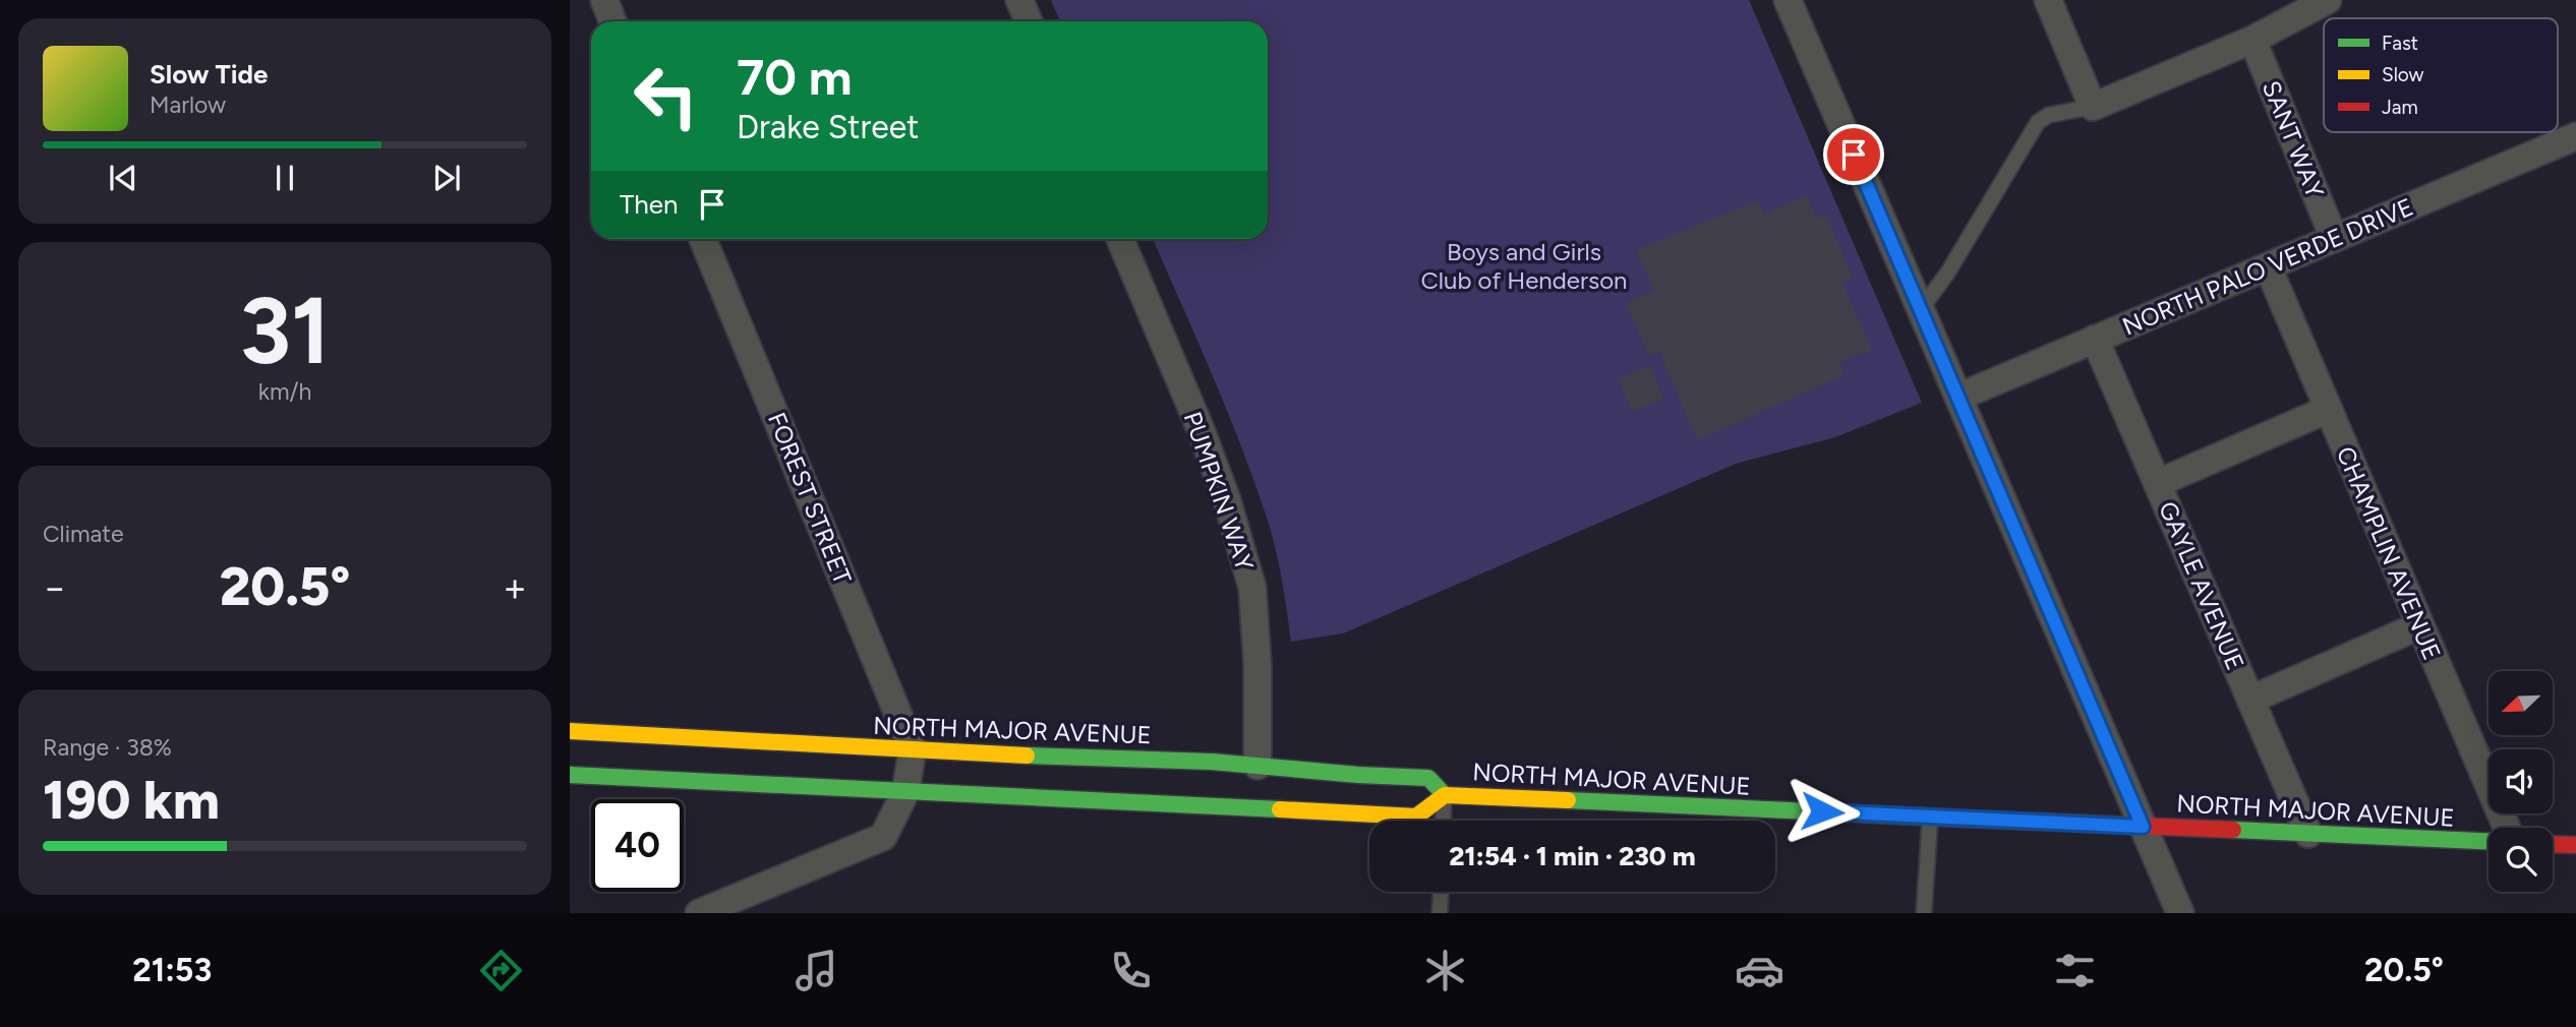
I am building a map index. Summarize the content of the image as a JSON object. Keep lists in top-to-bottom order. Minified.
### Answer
{"streets":{"street":["SANT WAY","NORTH PALO VERDE DRIVE","PUMPKIN WAY","FOREST STREET","CHAMPLIN AVENUE","GAYLE AVENUE","NORTH MAJOR AVENUE"]},"crossings":[["SANT WAY","NORTH PALO VERDE DRIVE"],["NORTH PALO VERDE DRIVE","CHAMPLIN AVENUE"],["NORTH PALO VERDE DRIVE","GAYLE AVENUE"],["PUMPKIN WAY","NORTH MAJOR AVENUE"],["FOREST STREET","NORTH MAJOR AVENUE"],["GAYLE AVENUE","NORTH MAJOR AVENUE"]],"parks":["Boys and Girls Club of Henderson"],"legend":["Fast","Slow","Jam"],"north":"bottom left","page":{"turn":["70 m","Drake Street"],"song":["Slow Tide","Marlow"],"then":"Then","tile":[["31","km/h"],"Climate",["Range · 38%","190 km"]],"heat":["−","20.5°","+"],"limit":"40","trip":"21:54 · 1 min · 230 m","tabs":["21:53","20.5°"]}}
